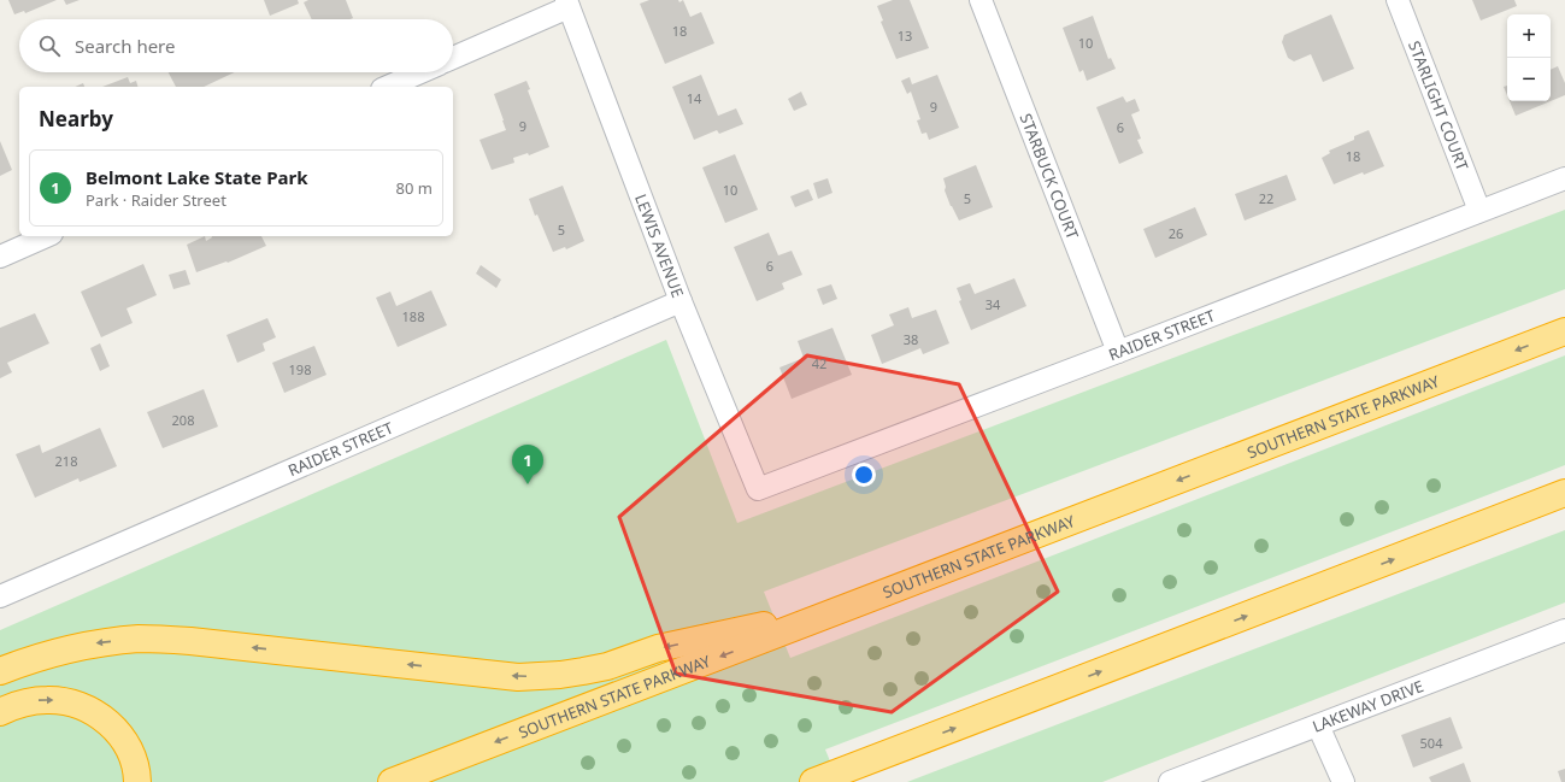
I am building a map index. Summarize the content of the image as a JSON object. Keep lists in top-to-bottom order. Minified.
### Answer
{"streets":{"highway":["SOUTHERN STATE PARKWAY"],"street":["STARLIGHT COURT","STARBUCK COURT","LEWIS AVENUE","RAIDER STREET","LAKEWAY DRIVE"]},"crossings":[["STARLIGHT COURT","RAIDER STREET"],["STARBUCK COURT","RAIDER STREET"],["LEWIS AVENUE","RAIDER STREET"]],"house_numbers":["18","13","10","14","9","9","6","18","10","5","22","5","26","6","34","188","38","42","198","208","218","504"],"page":{"map_buttons":["+","−"],"search":"Search here","heading":"Nearby","list":[{"mark":"1","name":"Belmont Lake State Park","note":"Park · Raider Street","value":"80 m"}],"pins":"1"}}
